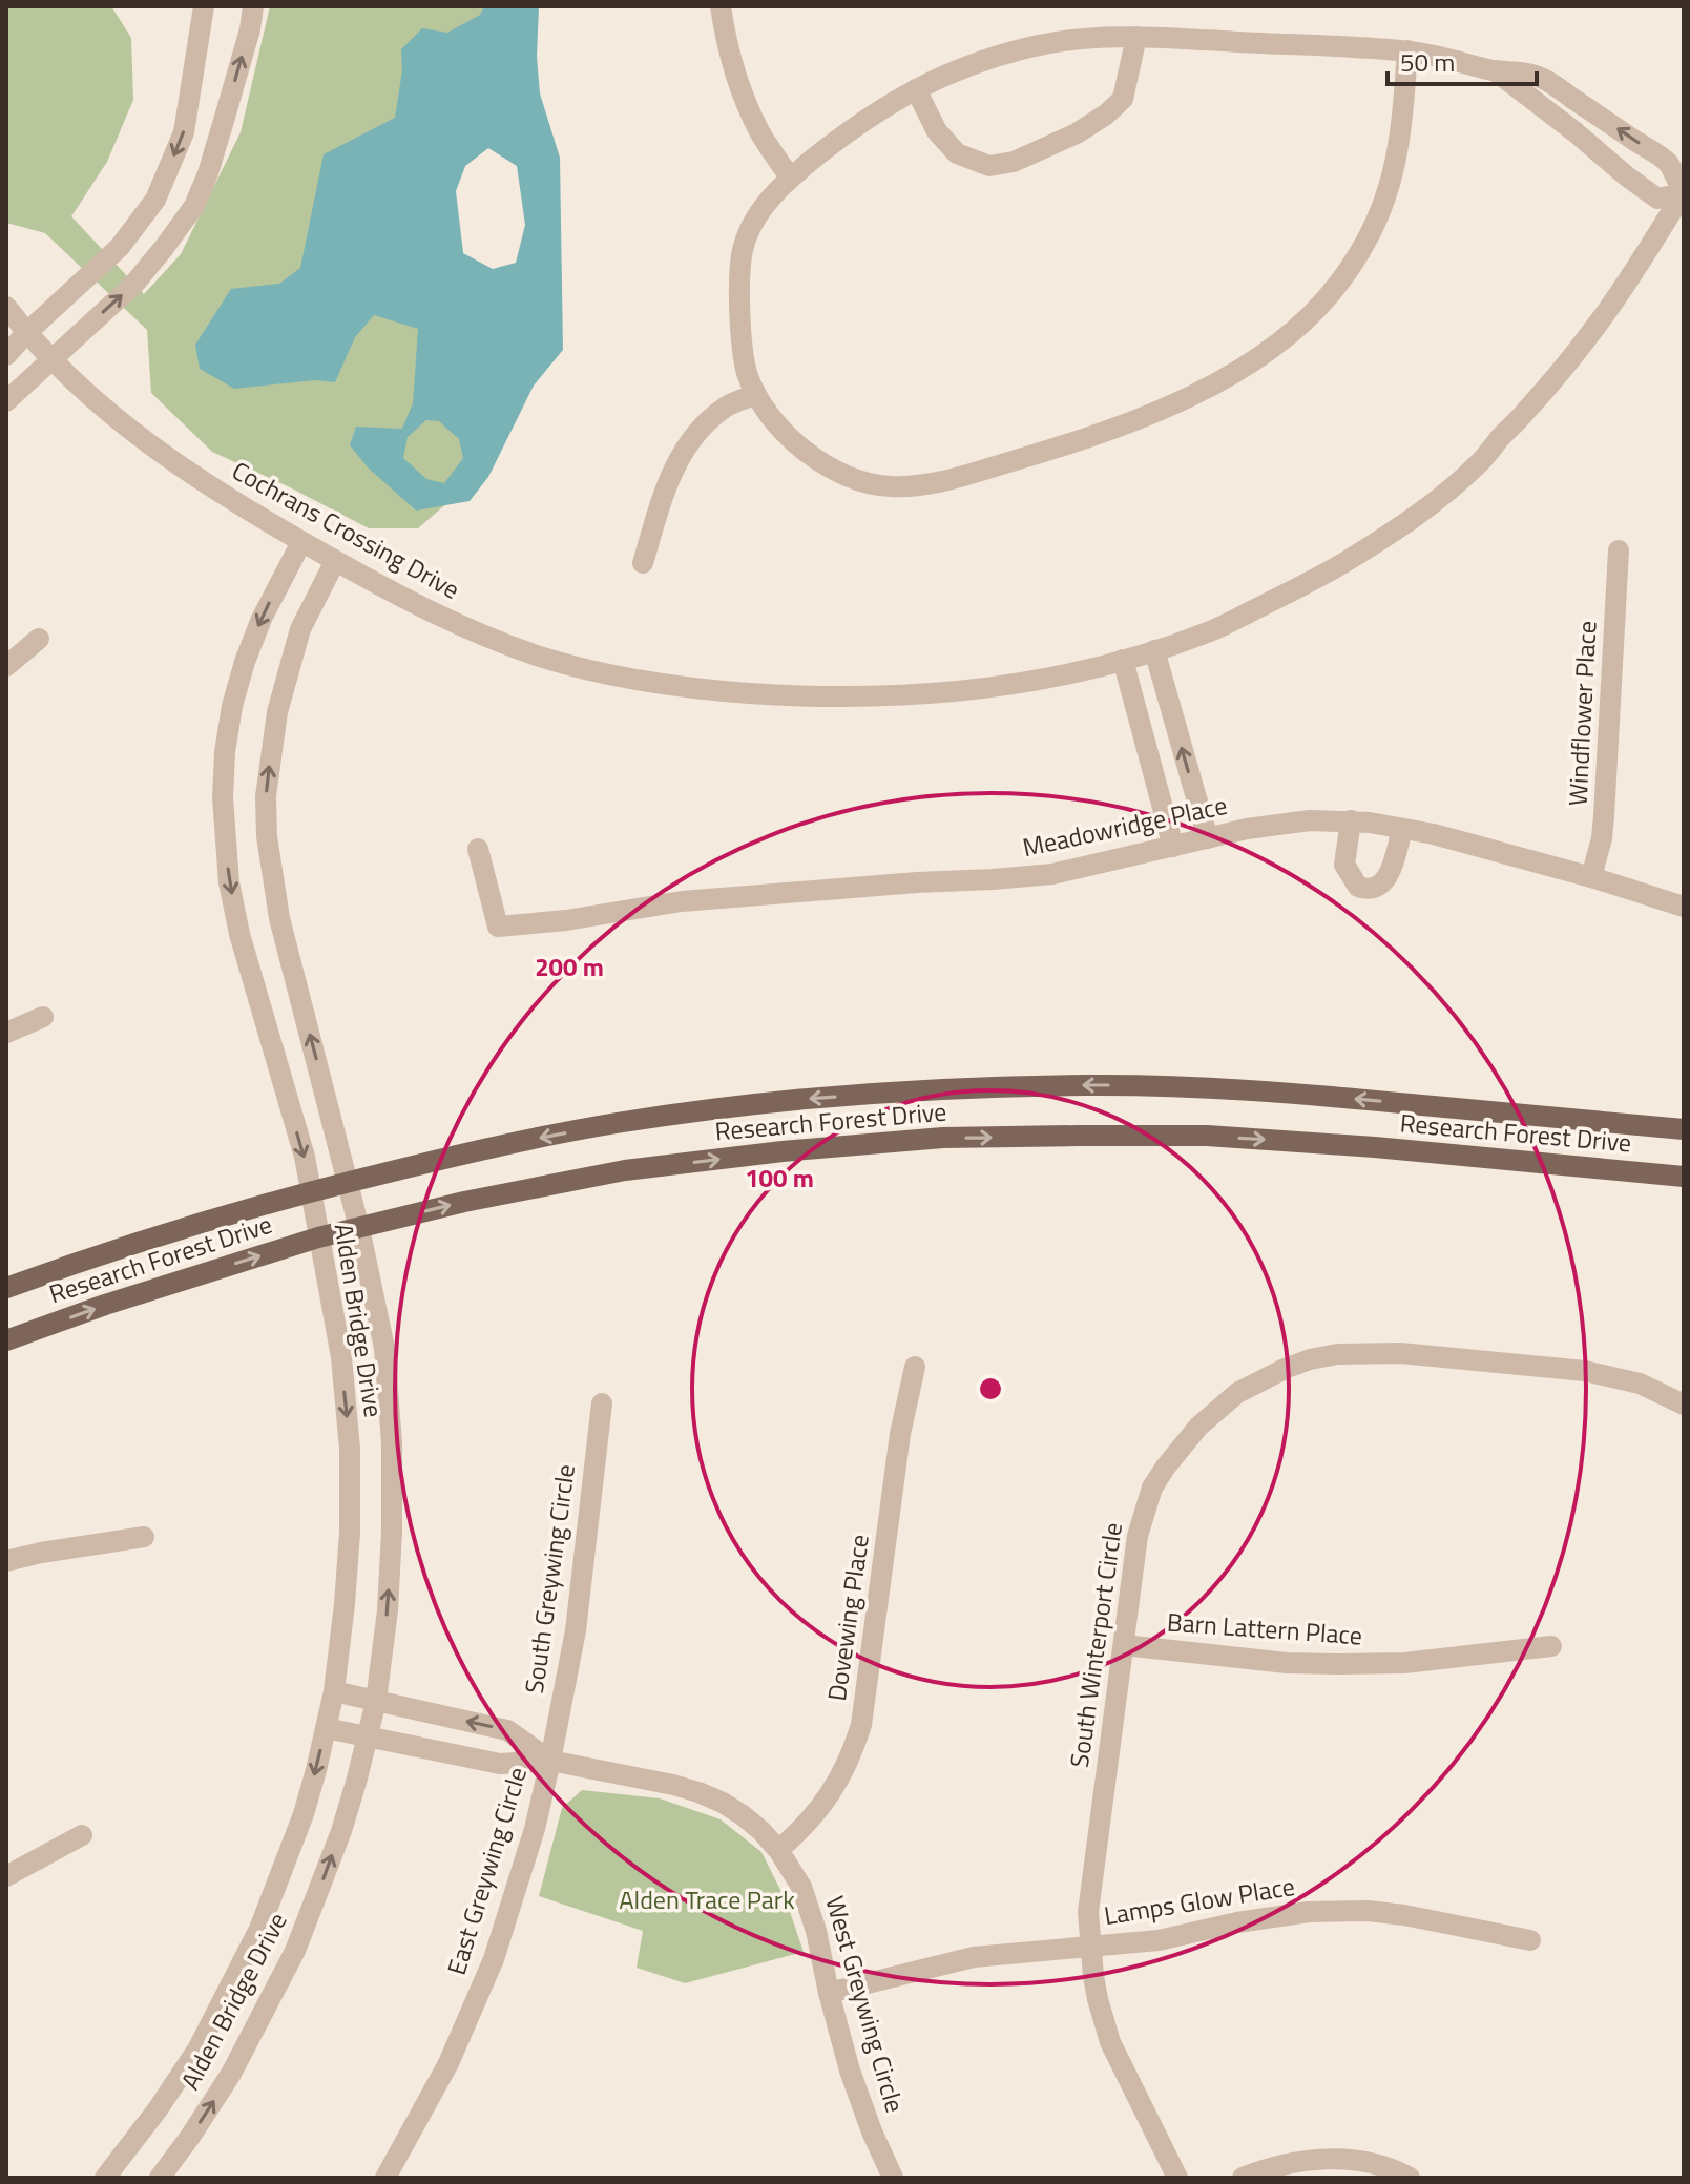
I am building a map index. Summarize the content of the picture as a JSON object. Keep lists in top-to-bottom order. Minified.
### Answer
{"streets":{"main road":["Research Forest Drive"],"street":["Cochrans Crossing Drive","Windflower Place","Meadowridge Place","Alden Bridge Drive","South Greywing Circle","Dovewing Place","Barn Lattern Place","South Winterport Circle","East Greywing Circle","Lamps Glow Place","West Greywing Circle"]},"crossings":[["Cochrans Crossing Drive","Alden Bridge Drive"],["Windflower Place","Meadowridge Place"],["Research Forest Drive","Alden Bridge Drive"],["South Greywing Circle","East Greywing Circle"],["Dovewing Place","West Greywing Circle"],["Barn Lattern Place","South Winterport Circle"],["South Winterport Circle","Lamps Glow Place"],["Lamps Glow Place","West Greywing Circle"]],"parks":["Alden Trace Park"],"scale_bar":"50 m","rings":["200 m","100 m"]}
